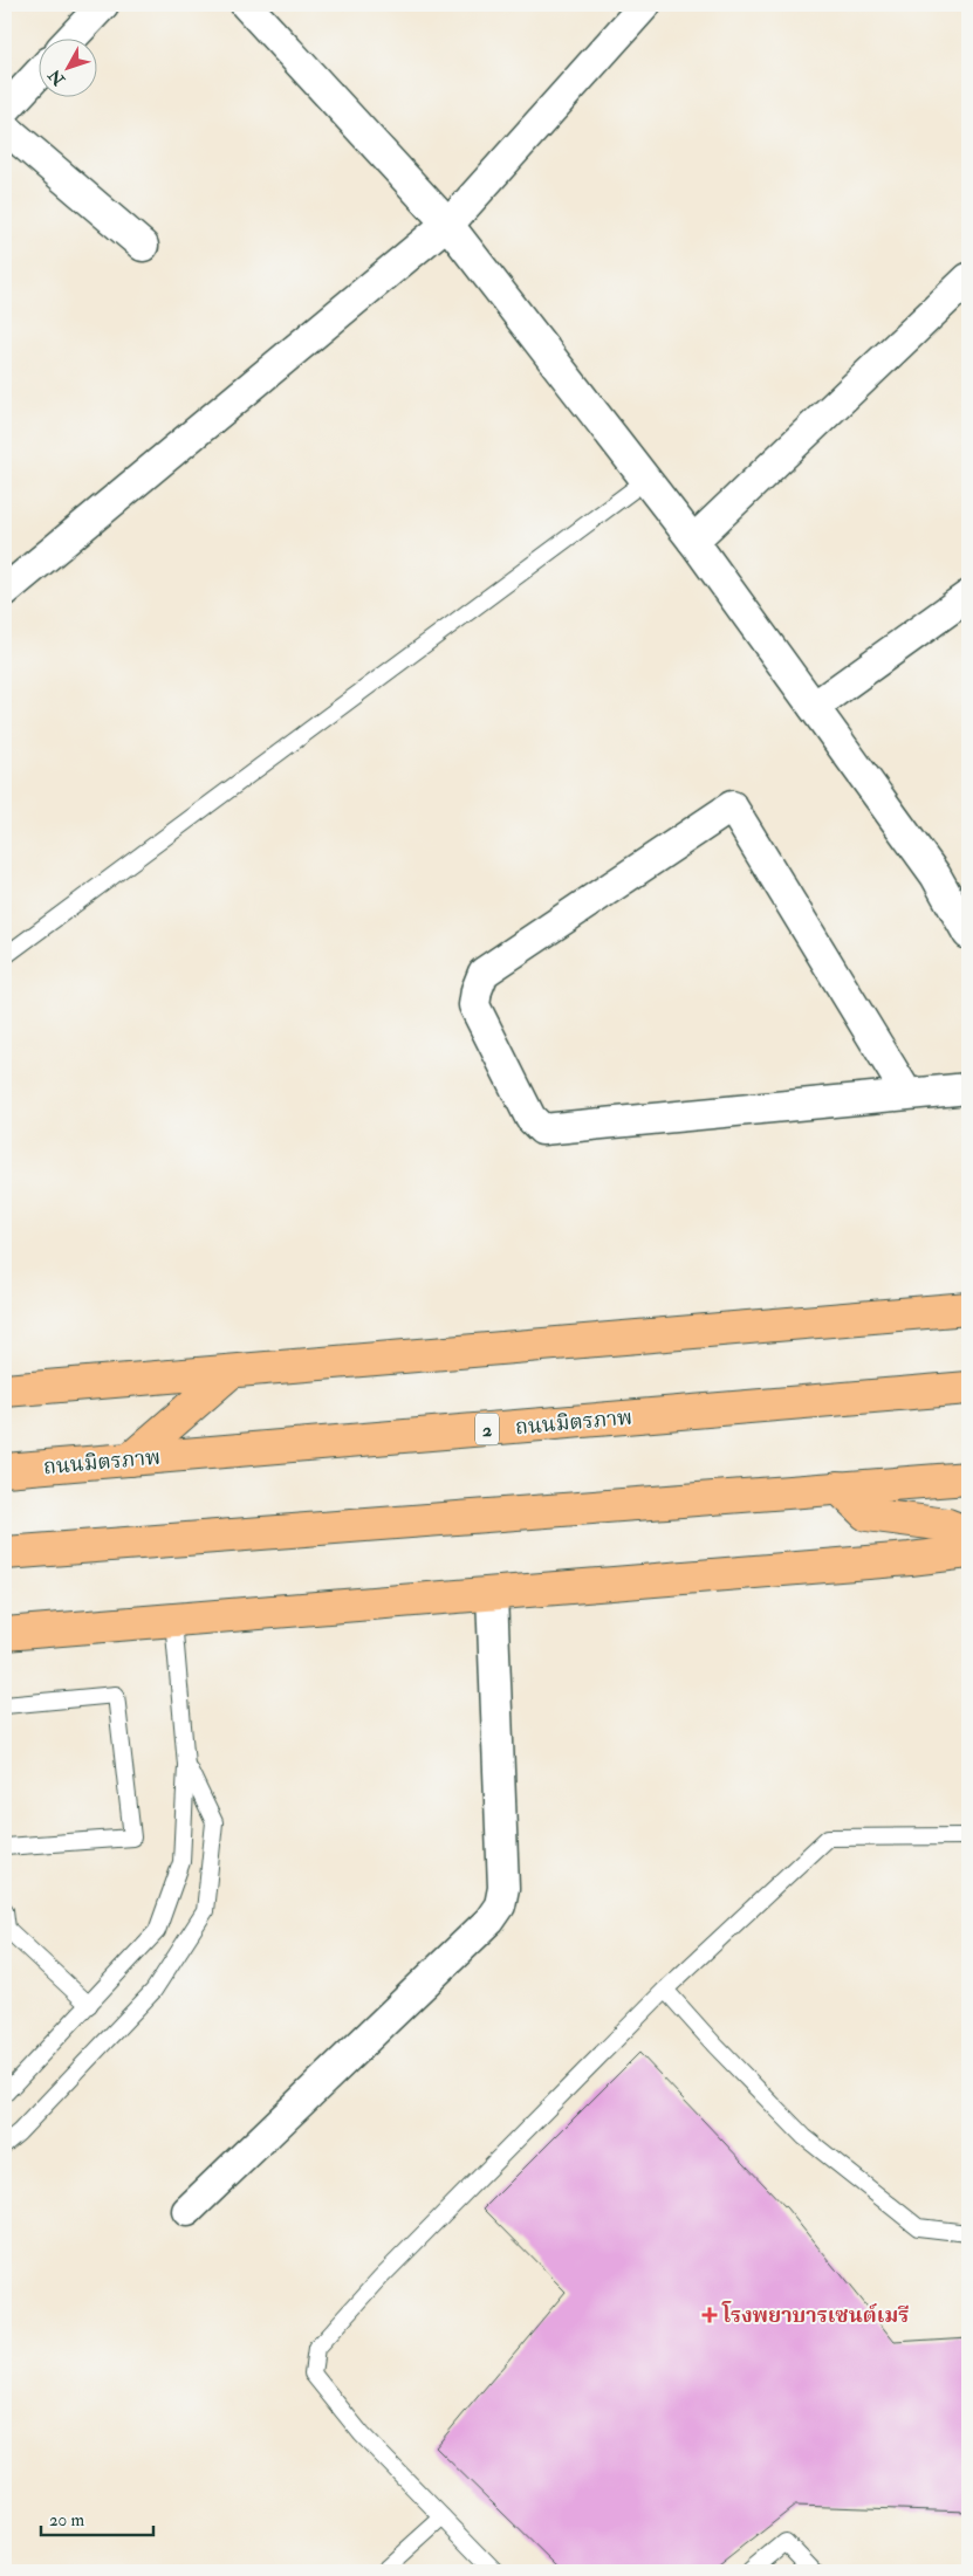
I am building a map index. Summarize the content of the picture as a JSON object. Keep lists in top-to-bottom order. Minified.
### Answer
{"streets":{"highway":["ถนนมิตรภาพ","2"]},"places":{"health":["โรงพยาบารเซนต์เมรี"]},"scale_bar":"20 m","north":"bottom left"}
